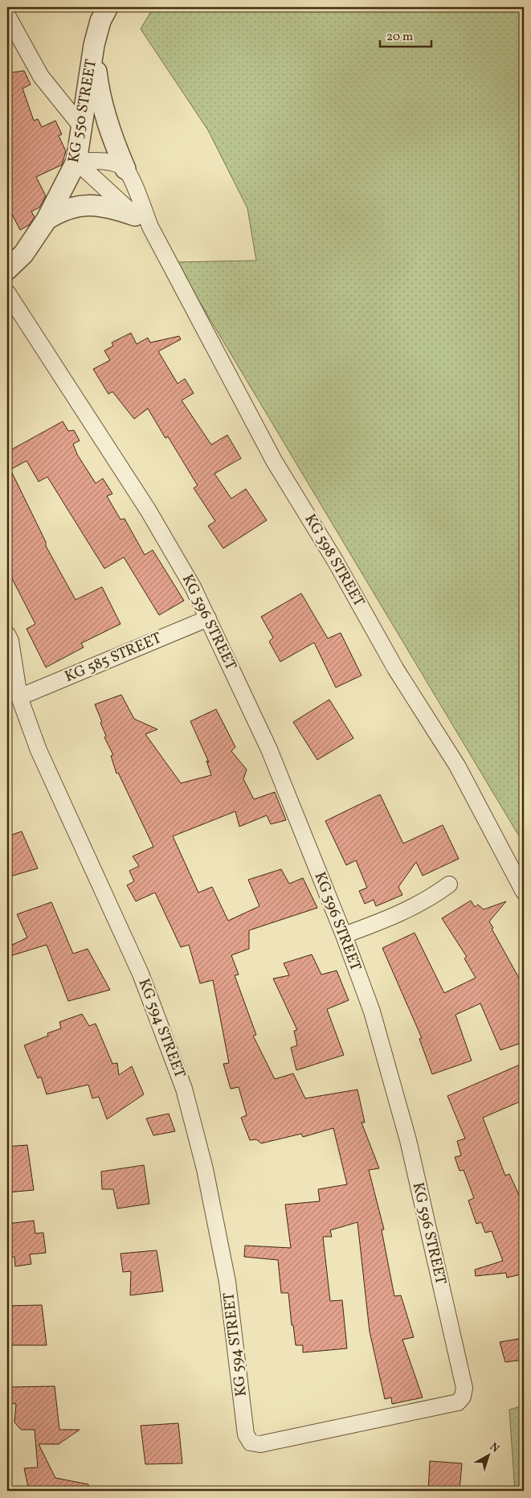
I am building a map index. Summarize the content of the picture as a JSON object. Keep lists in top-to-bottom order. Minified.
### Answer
{"streets":{"street":["KG 550 STREET","KG 598 STREET","KG 596 STREET","KG 585 STREET","KG 594 STREET"]},"crossings":[["KG 550 STREET","KG 598 STREET"],["KG 596 STREET","KG 585 STREET"],["KG 596 STREET","KG 594 STREET"],["KG 585 STREET","KG 594 STREET"]],"scale_bar":"20 m","north":"top right"}
